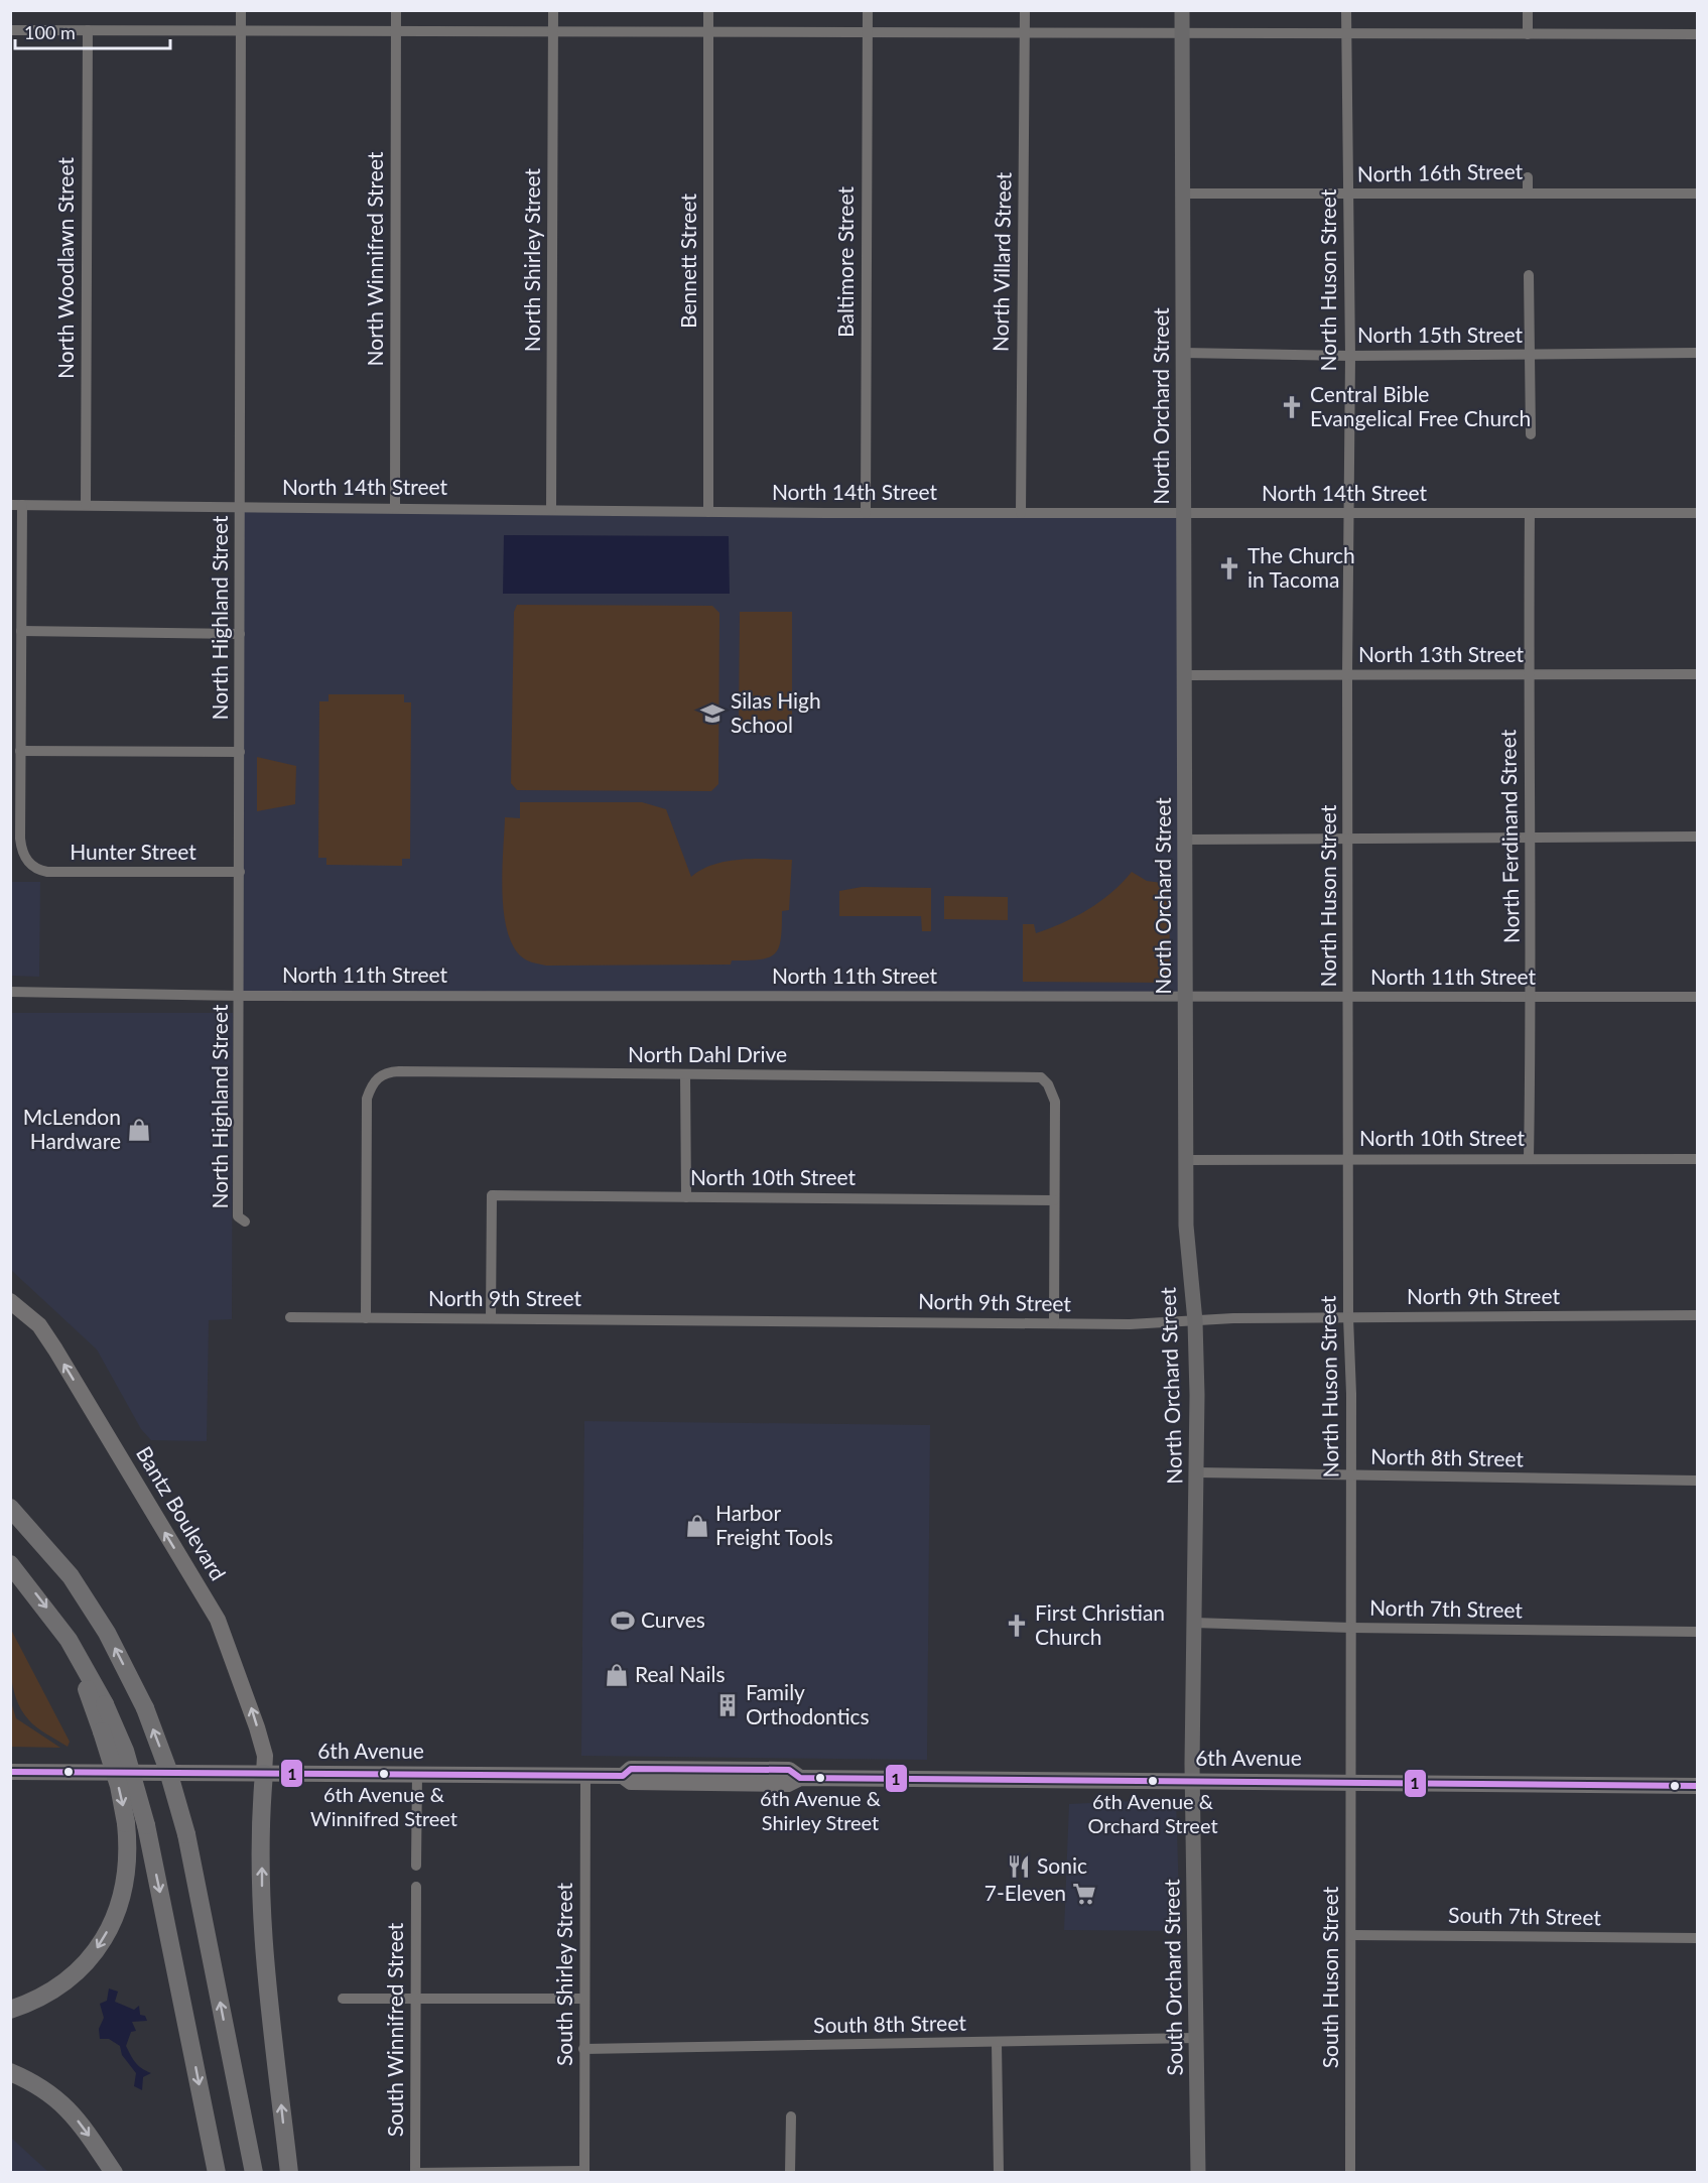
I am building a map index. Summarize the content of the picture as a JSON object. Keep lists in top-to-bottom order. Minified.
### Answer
{"streets":{"main road":["Bantz Boulevard","6th Avenue"],"street":["North 16th Street","North Winnifred Street","North Shirley Street","Bennett Street","Baltimore Street","North Villard Street","North Woodlawn Street","North Huson Street","North 15th Street","North Orchard Street","North 14th Street","North Highland Street","North 13th Street","North Ferdinand Street","Hunter Street","North 11th Street","North Dahl Drive","North 10th Street","North 9th Street","North 8th Street","North 7th Street","South 7th Street","South Shirley Street","South Orchard Street","South Huson Street","South 8th Street","South Winnifred Street"]},"crossings":[["North 16th Street","North Huson Street"],["North 16th Street","North Orchard Street"],["North Winnifred Street","North 14th Street"],["North Shirley Street","North 14th Street"],["Bennett Street","North 14th Street"],["Baltimore Street","North 14th Street"],["North Villard Street","North 14th Street"],["North Woodlawn Street","North 14th Street"],["North Huson Street","North 15th Street"],["North Huson Street","North 14th Street"],["North Huson Street","North 13th Street"],["North Huson Street","North 11th Street"],["North Huson Street","North 10th Street"],["North Huson Street","North 9th Street"],["North Huson Street","North 8th Street"],["North Huson Street","North 7th Street"],["North Huson Street","6th Avenue"],["North Huson Street","South Huson Street"],["North 15th Street","North Orchard Street"],["North Orchard Street","North 14th Street"],["North Orchard Street","North 13th Street"],["North Orchard Street","North 11th Street"],["North Orchard Street","North 10th Street"],["North Orchard Street","North 9th Street"],["North Orchard Street","North 8th Street"],["North Orchard Street","North 7th Street"],["North Orchard Street","6th Avenue"],["North Orchard Street","South Orchard Street"],["North 14th Street","North Highland Street"],["North 14th Street","North Ferdinand Street"],["North Highland Street","Hunter Street"],["North Highland Street","North 11th Street"],["North 13th Street","North Ferdinand Street"],["North Ferdinand Street","North 11th Street"],["North Ferdinand Street","North 10th Street"],["North Dahl Drive","North 10th Street"],["North Dahl Drive","North 9th Street"],["North 10th Street","North 9th Street"],["Bantz Boulevard","6th Avenue"],["6th Avenue","South Shirley Street"],["6th Avenue","South Orchard Street"],["6th Avenue","South Huson Street"],["South 7th Street","South Huson Street"],["South Shirley Street","South 8th Street"],["South Orchard Street","South 8th Street"]],"one_way":["Bantz Boulevard"],"places":{"church":["Central Bible Evangelical Free Church","The Church in Tacoma","First Christian Church"],"school or university":["Silas High School"],"shop":["McLendon Hardware","Harbor Freight Tools","Real Nails"],"sports":["Curves"],"building":["Family Orthodontics"],"other":["6th Avenue & Winnifred Street","6th Avenue & Shirley Street","6th Avenue & Orchard Street"],"restaurant":["Sonic"],"supermarket":["7-Eleven"]},"lines":["transit line 1"],"scale_bar":"100 m"}
